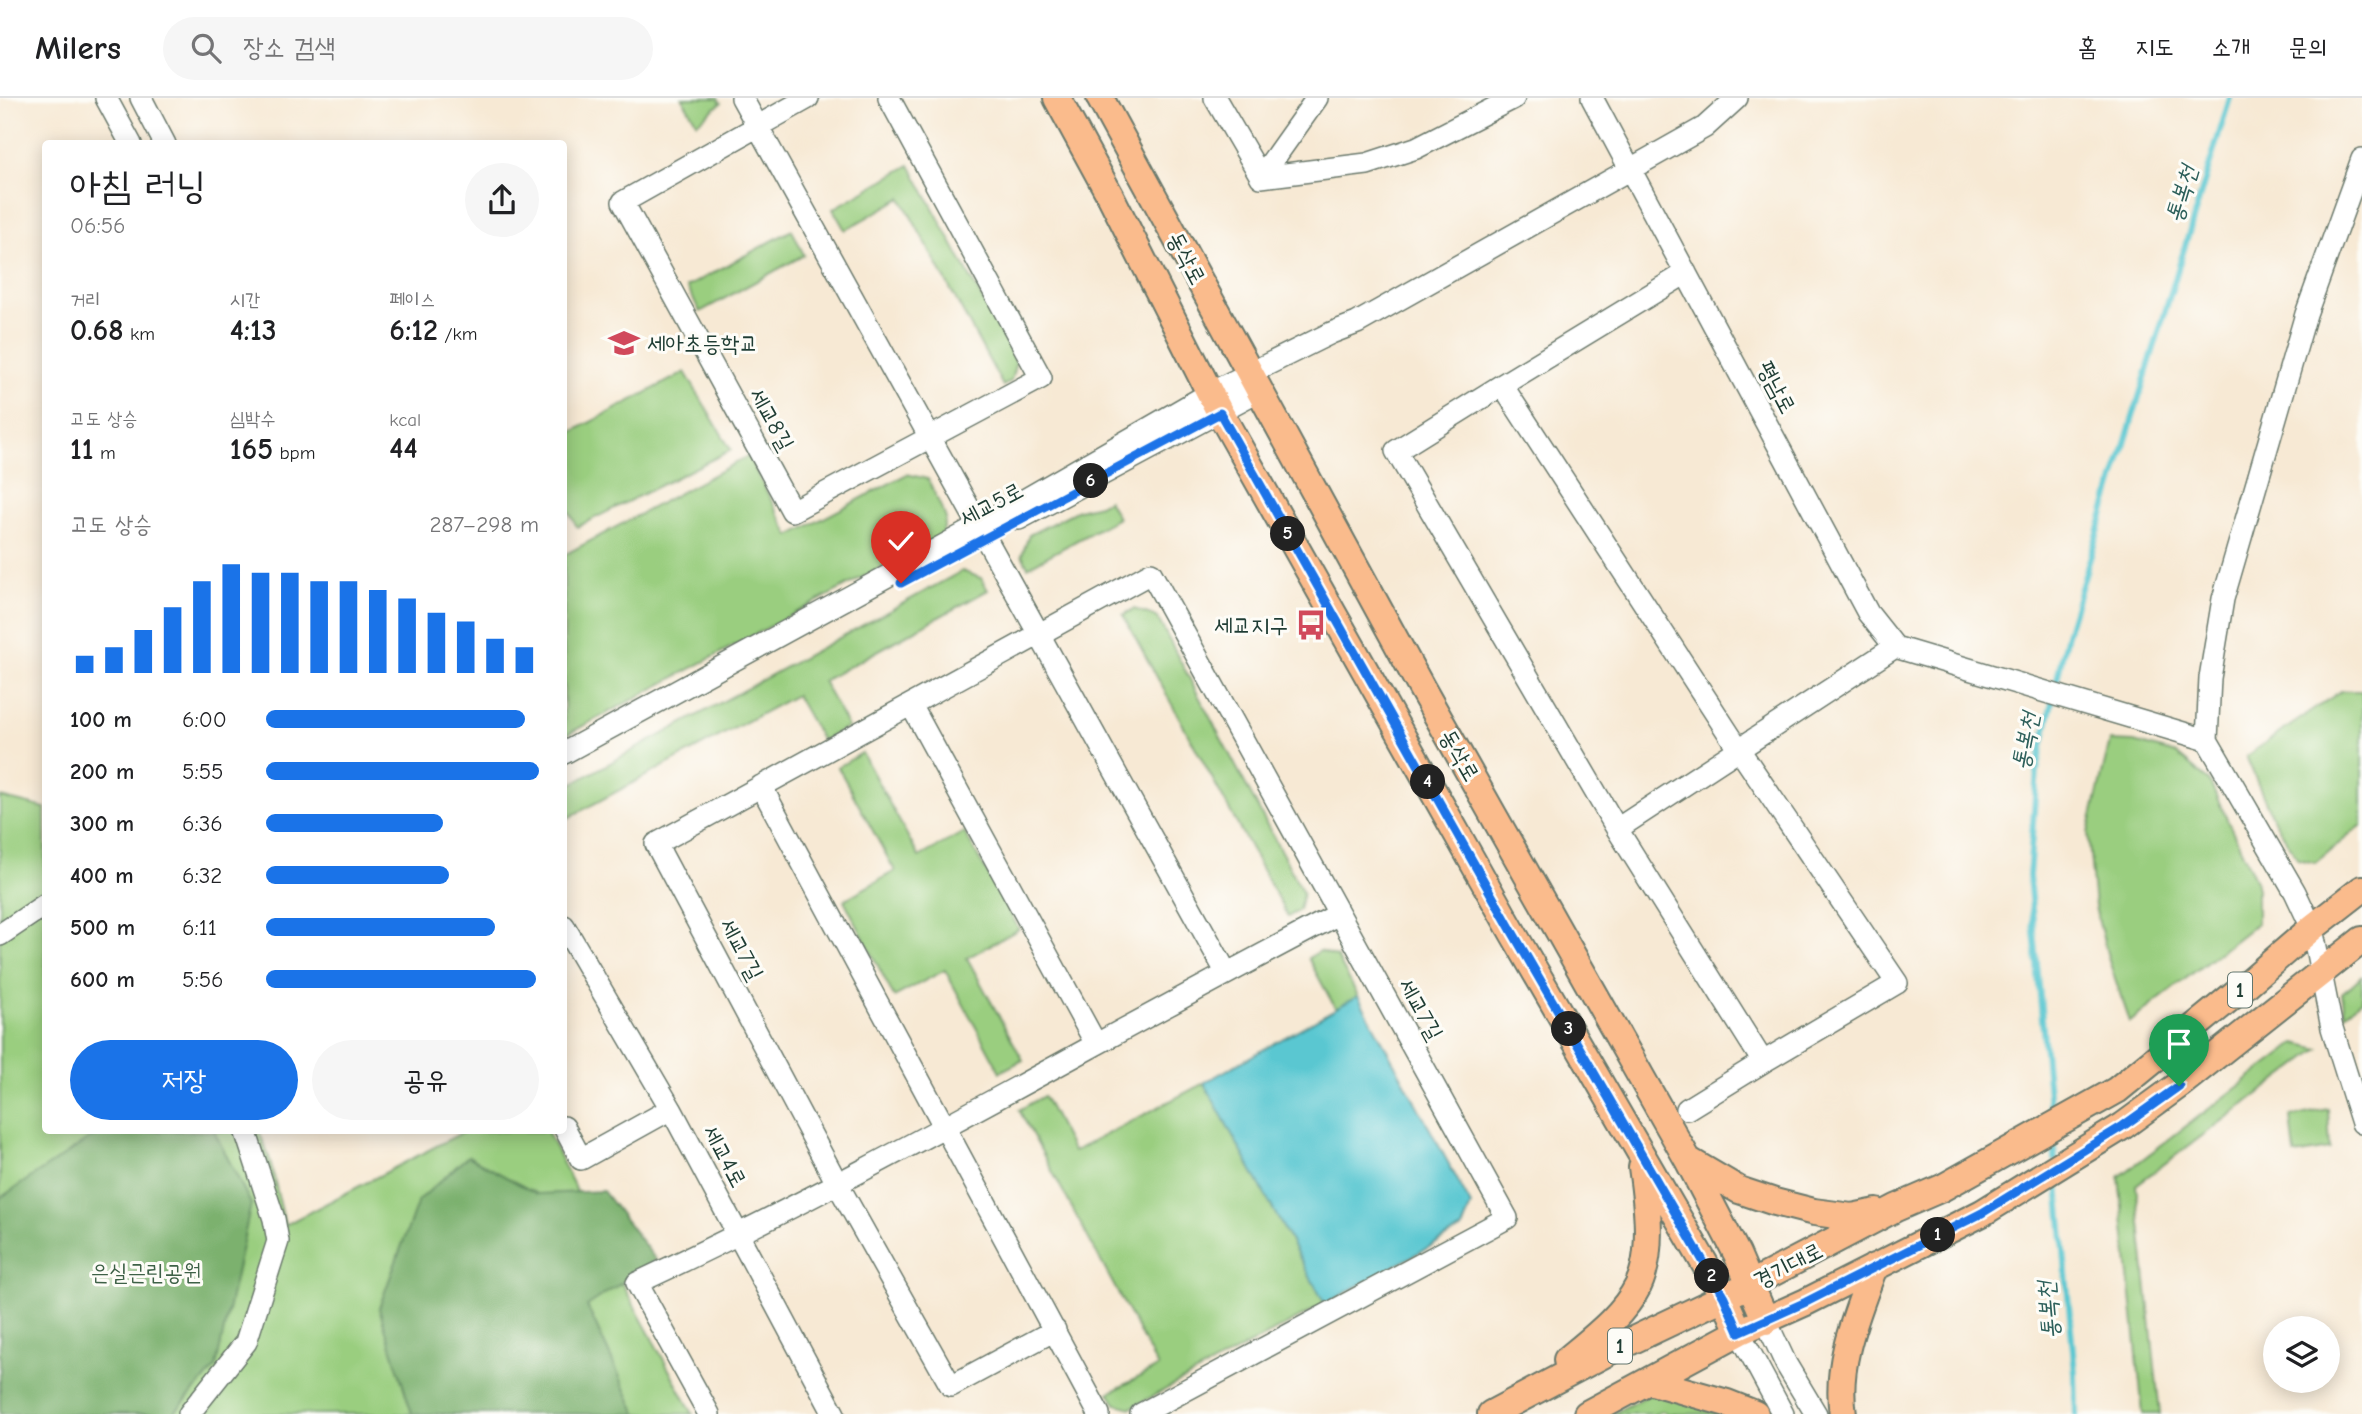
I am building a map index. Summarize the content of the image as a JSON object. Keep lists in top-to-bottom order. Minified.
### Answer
{"streets":{"main road":["동삭로","1","경기대로"],"street":["평남로","세교8길","세교5로","세교7길","세교4로"]},"crossings":[["동삭로","세교5로"],["동삭로","경기대로"],["평남로","세교5로"],["1","경기대로"]],"water":["통복천"],"parks":["은실근린공원"],"places":{"school or university":["세아초등학교"],"bus stop":["세교지구"]},"page":{"header":"Milers","search":"장소 검색","nav":["홈","지도","소개","문의"],"heading":["아침 러닝","06:56"],"stats":[["거리","0.68 km"],["시간","4:13"],["페이스","6:12 /km"],["고도 상승","11 m"],["심박수","165 bpm"],["kcal","44"]],"pins":["6","5","4","3","1","2"],"chart":["고도 상승","287–298 m"],"list":[{"name":"100 m","note":"6:00"},{"name":"200 m","note":"5:55"},{"name":"300 m","note":"6:36"},{"name":"400 m","note":"6:32"},{"name":"500 m","note":"6:11"},{"name":"600 m","note":"5:56"}],"buttons":["저장","공유"]}}
